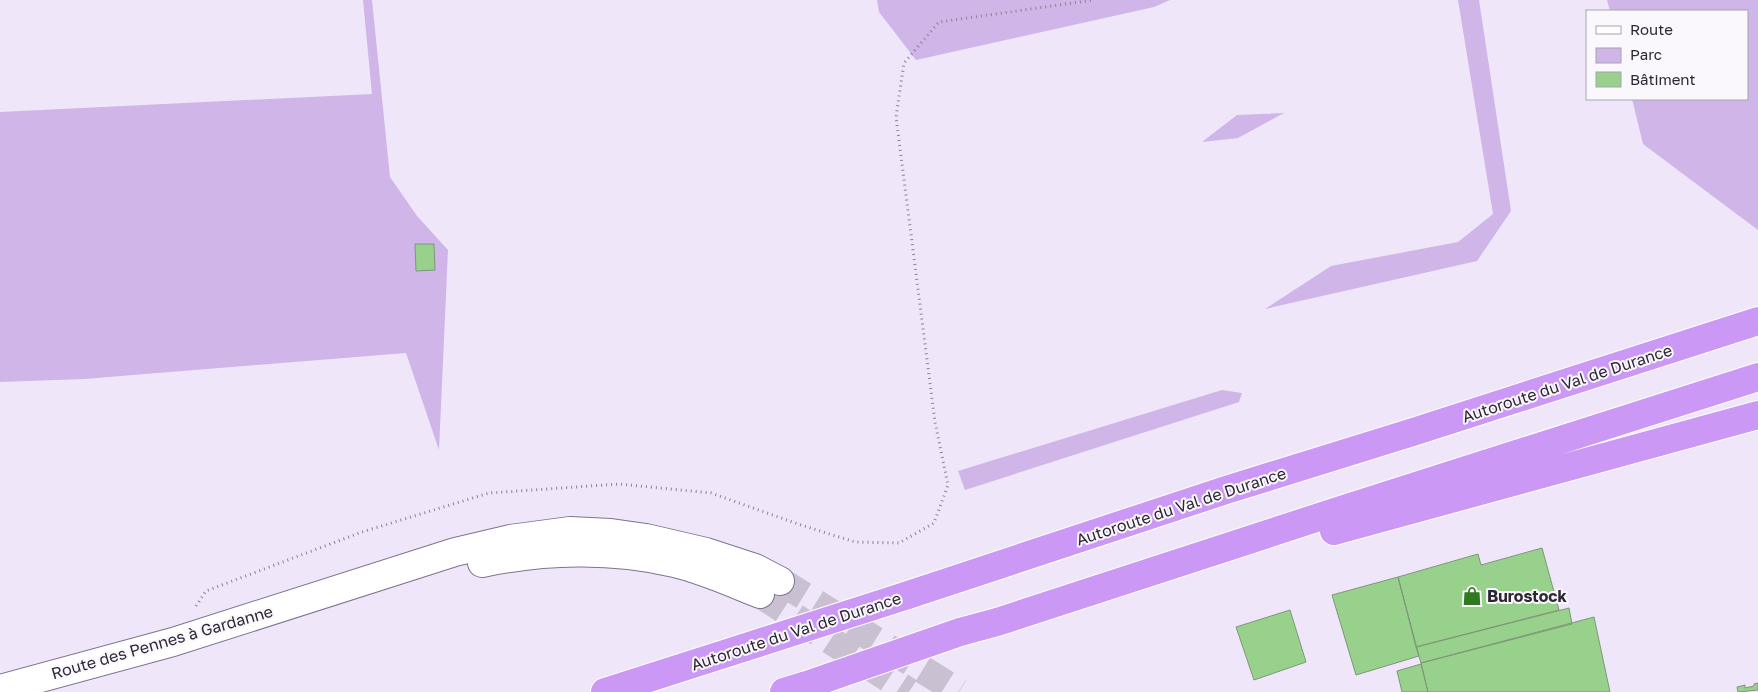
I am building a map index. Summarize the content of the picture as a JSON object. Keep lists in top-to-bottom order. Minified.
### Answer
{"streets":{"highway":["Autoroute du Val de Durance"],"main road":["Route des Pennes à Gardanne"]},"places":{"shop":["Burostock"]},"legend":["Route","Parc","Bâtiment"]}
